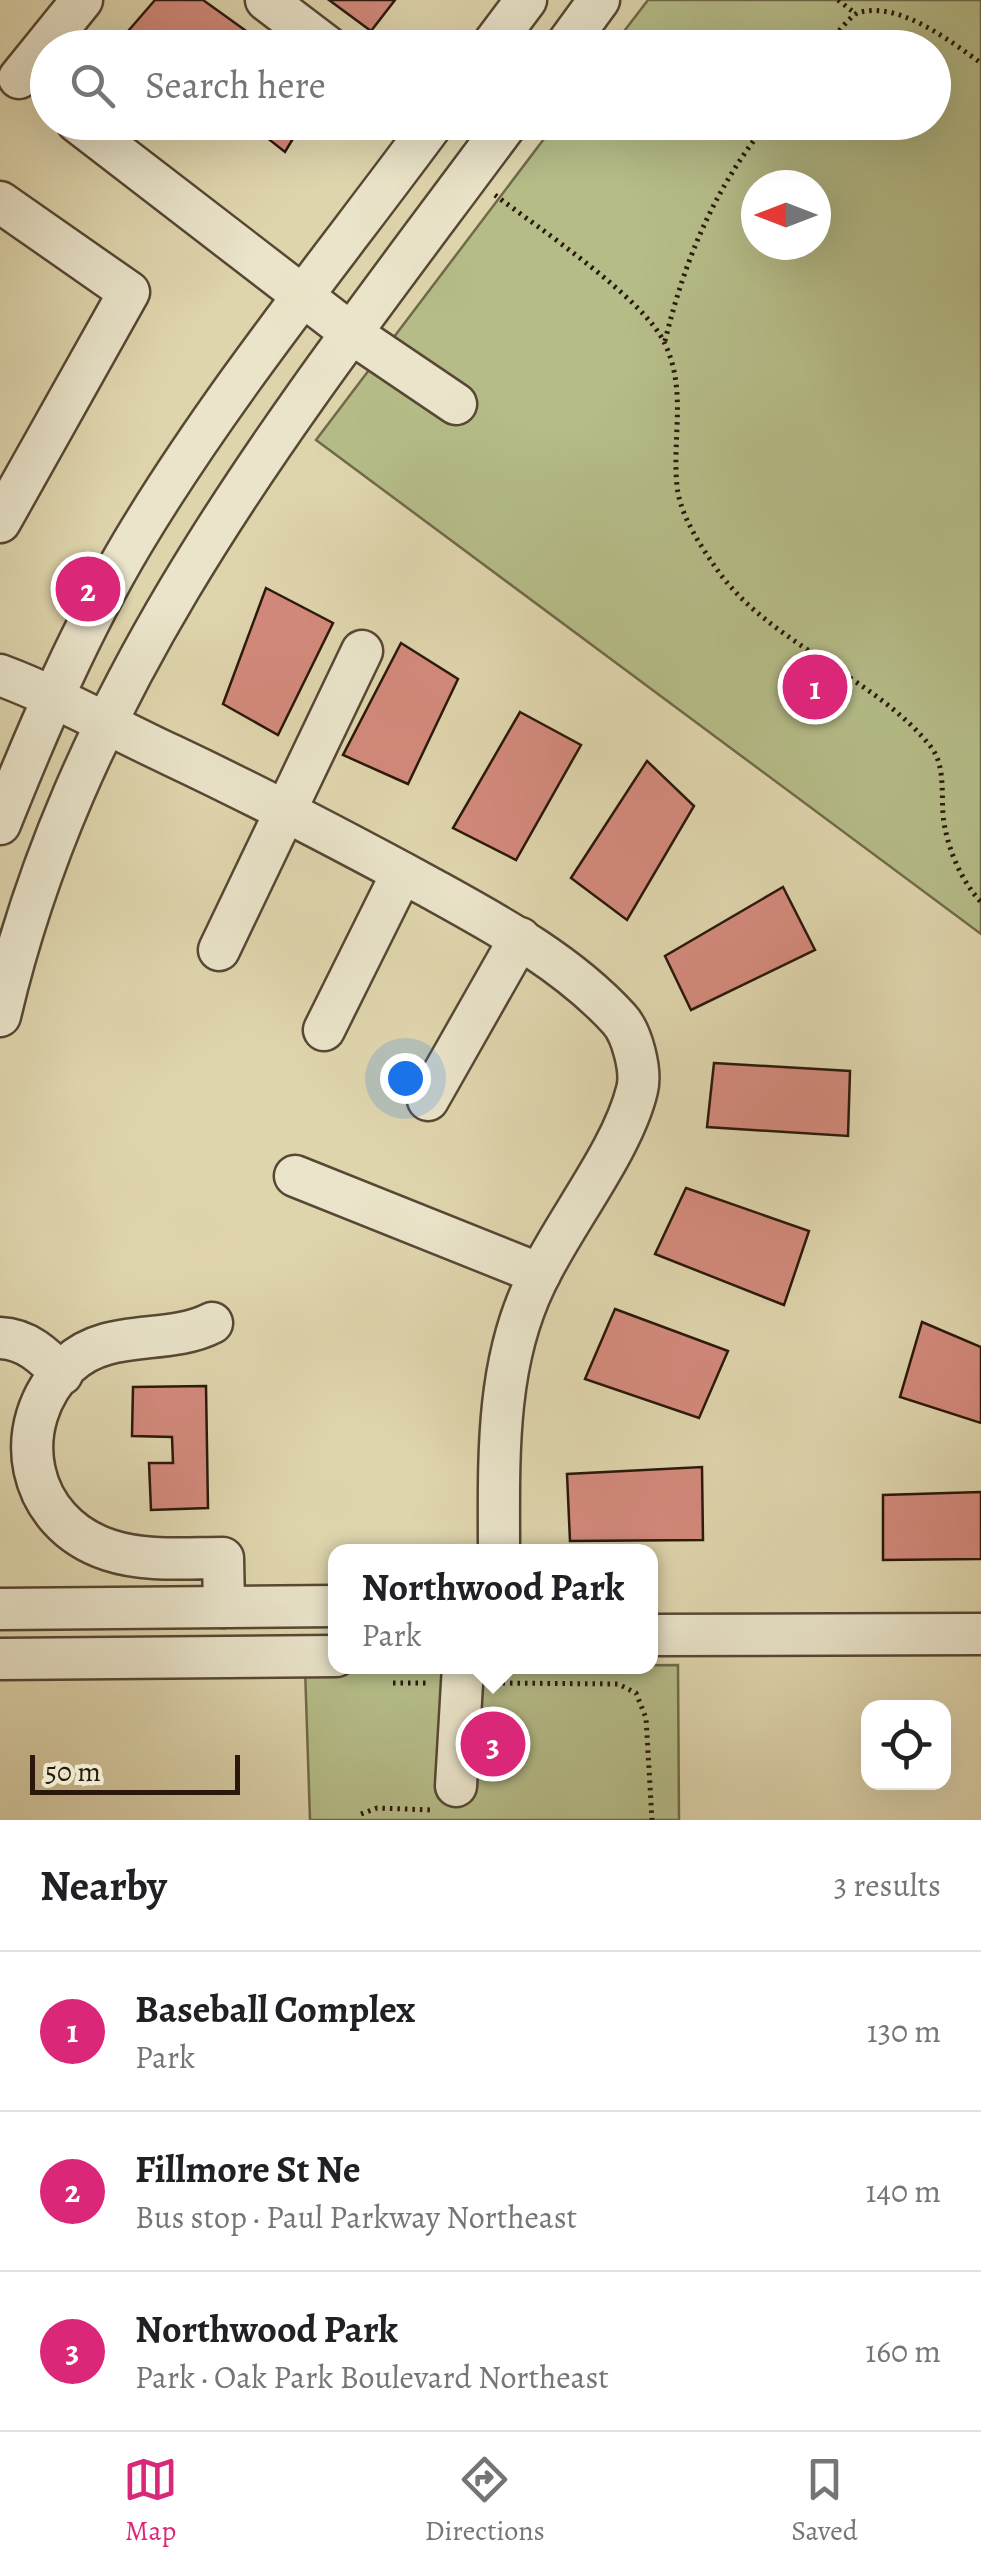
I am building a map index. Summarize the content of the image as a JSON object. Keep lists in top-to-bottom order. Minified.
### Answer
{"scale_bar":"50 m","north":"left","page":{"search":"Search here","pins":["2","1","3"],"popup":["Northwood Park","Park"],"scale":"50 m","heading":["Nearby","3 results"],"list":[{"mark":"1","name":"Baseball Complex","note":"Park","value":"130 m"},{"mark":"2","name":"Fillmore St Ne","note":"Bus stop · Paul Parkway Northeast","value":"140 m"},{"mark":"3","name":"Northwood Park","note":"Park · Oak Park Boulevard Northeast","value":"160 m"}],"nav":["Map","Directions","Saved"]}}
